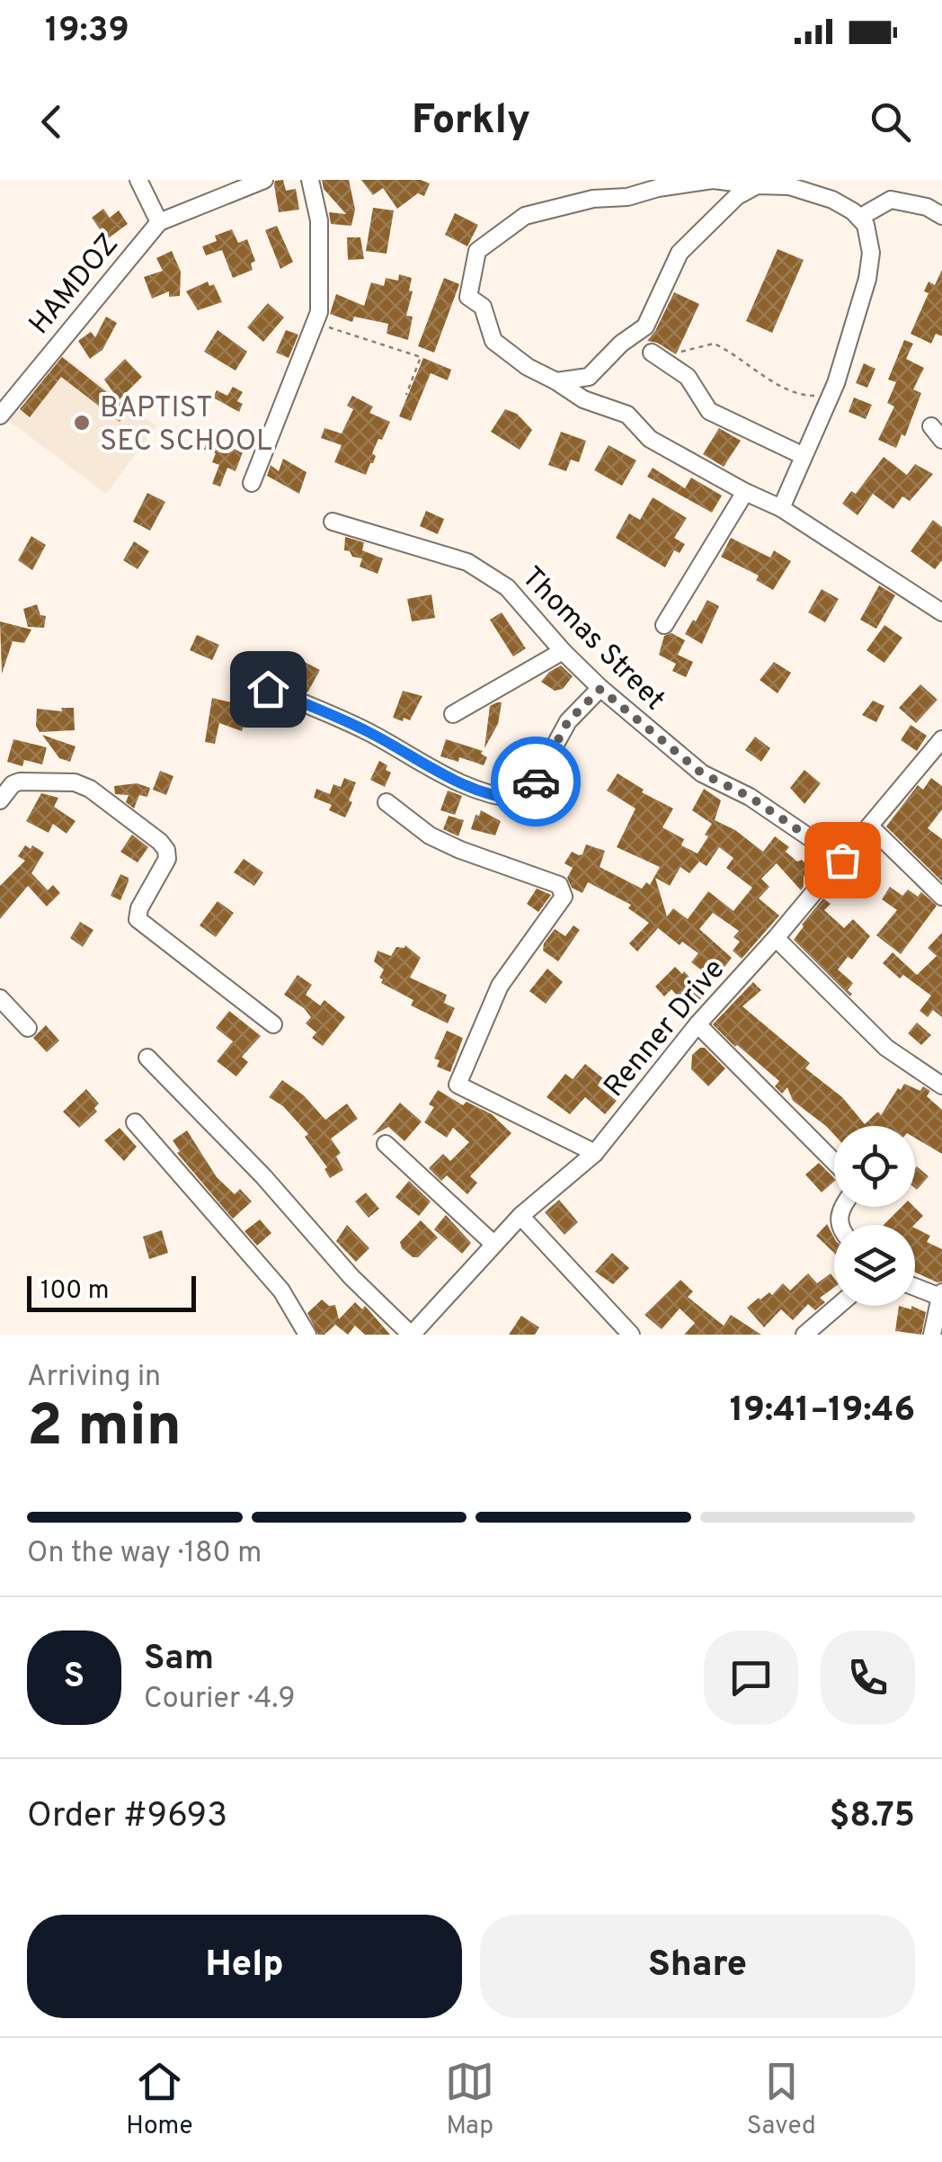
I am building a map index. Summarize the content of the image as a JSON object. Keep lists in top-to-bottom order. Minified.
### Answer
{"streets":{"street":["HAMDOZ","Thomas Street","Renner Drive"]},"crossings":[["Thomas Street","Renner Drive"]],"places":["BAPTIST SEC SCHOOL"],"scale_bar":"100 m","page":{"status":"19:39","header":"Forkly","scale":"100 m","heading":["2 min","Arriving in","19:41–19:46"],"panel":["Sam","Courier · 4.9","Order #9693","$8.75"],"bar":"On the way · 180 m","round":"S","buttons":["Help","Share"],"tabs":["Home","Map","Saved"]}}
